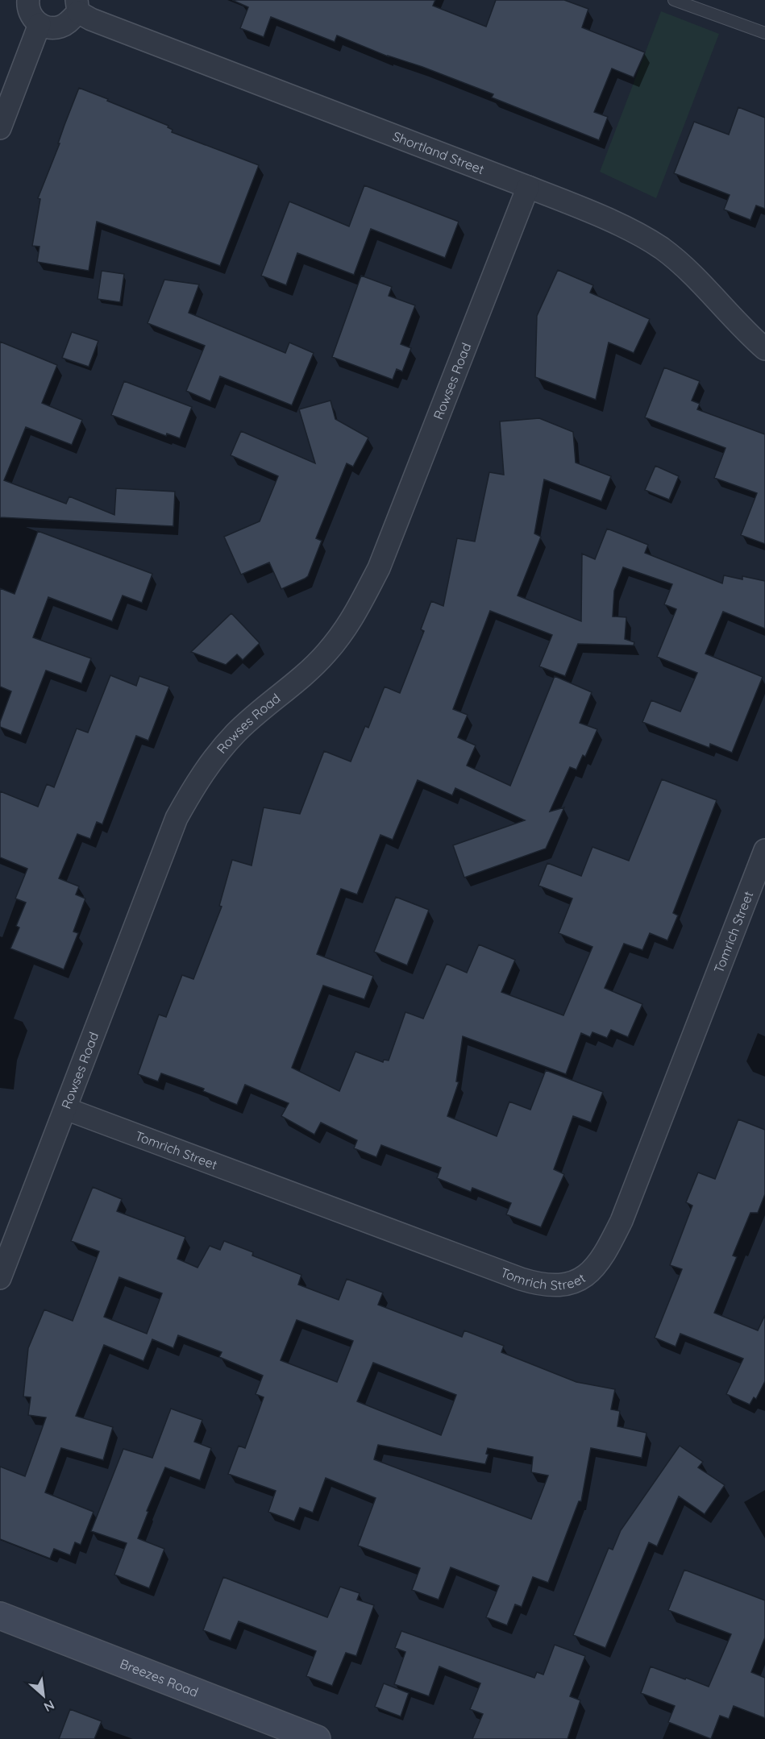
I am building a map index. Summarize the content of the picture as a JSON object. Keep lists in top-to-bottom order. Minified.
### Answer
{"streets":{"main road":["Breezes Road"],"street":["Shortland Street","Rowses Road","Tomrich Street"]},"crossings":[["Shortland Street","Rowses Road"],["Rowses Road","Tomrich Street"]],"north":"bottom right"}
